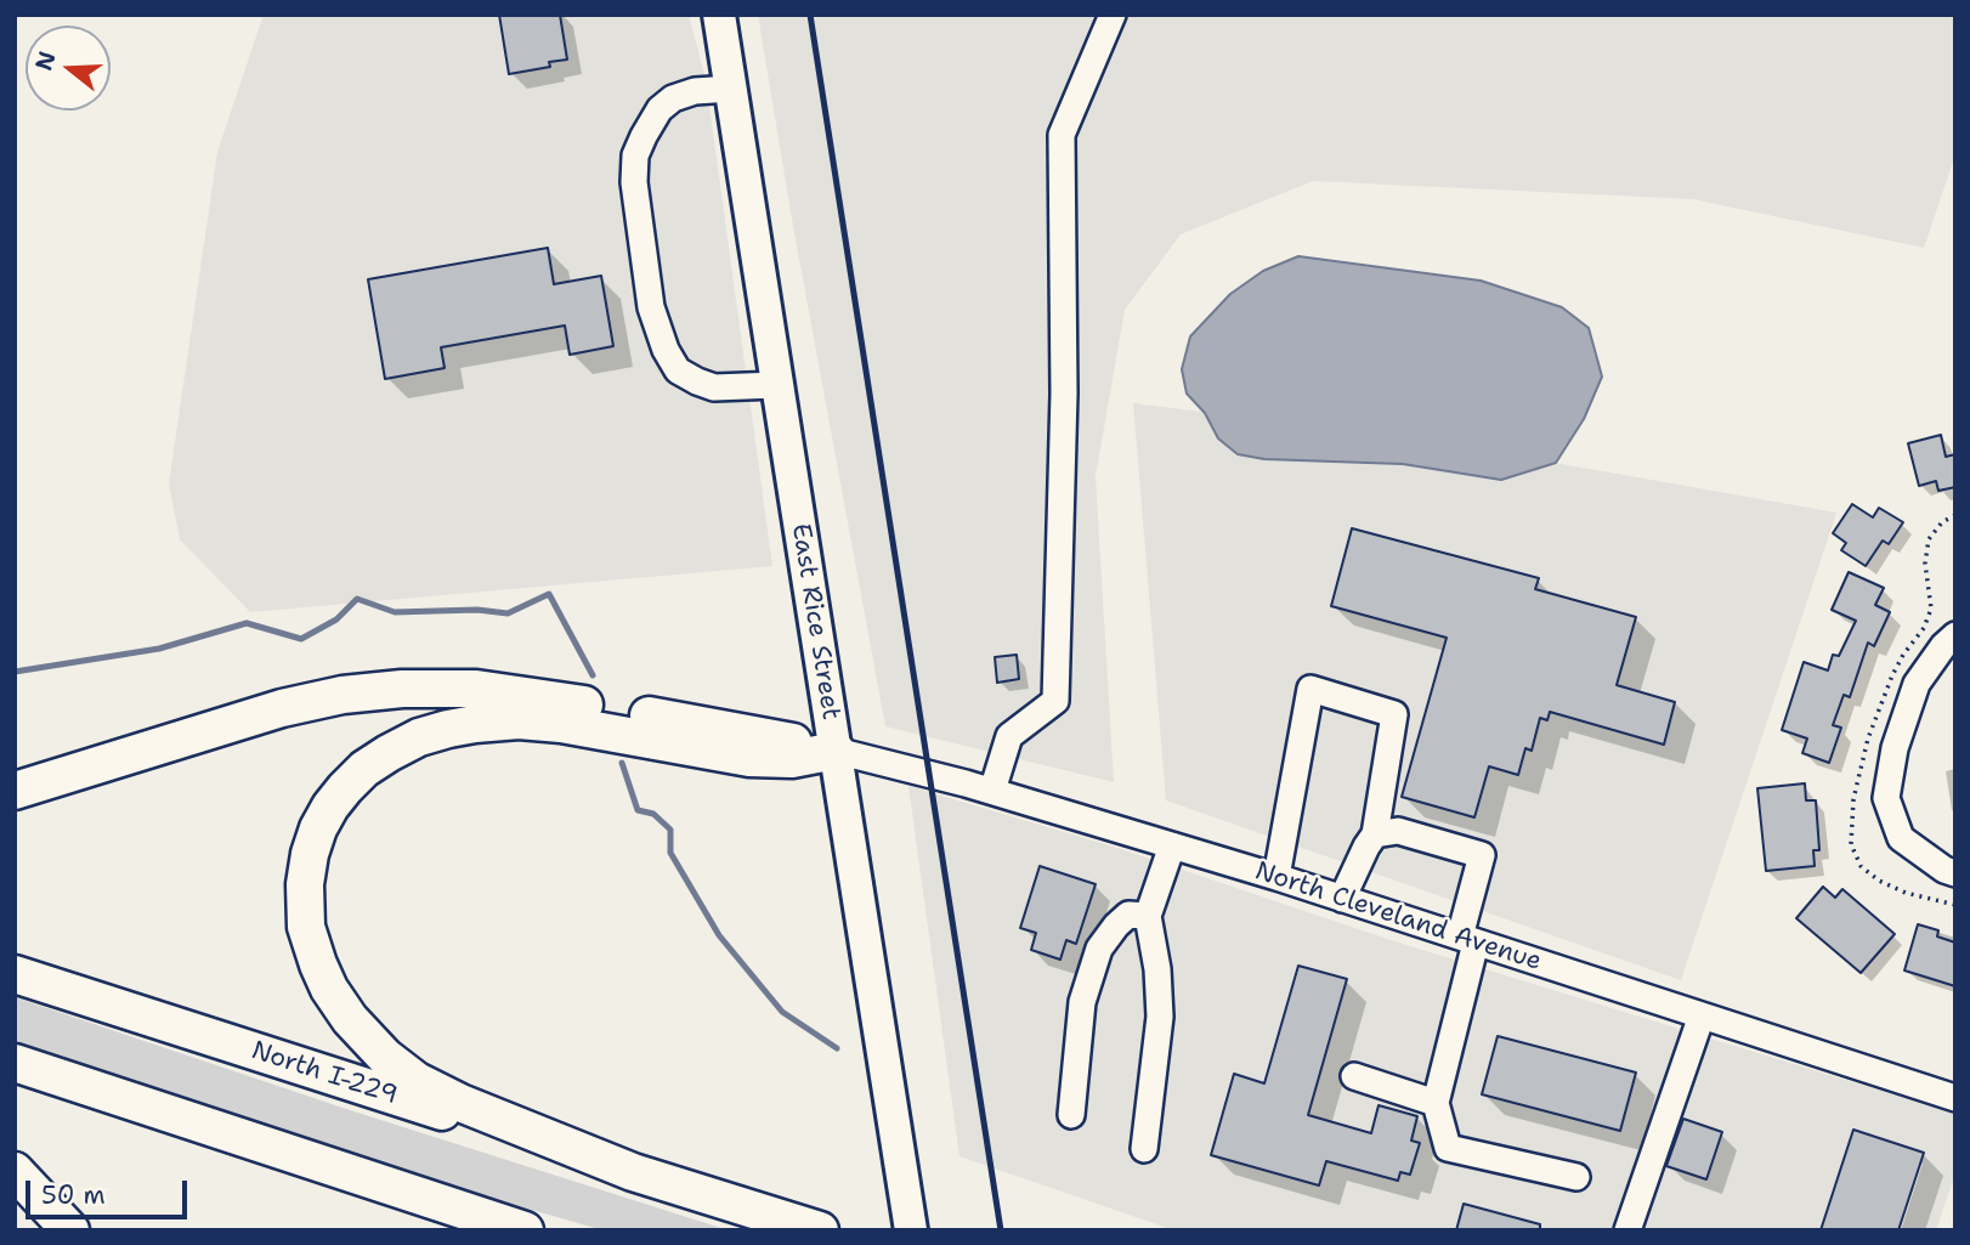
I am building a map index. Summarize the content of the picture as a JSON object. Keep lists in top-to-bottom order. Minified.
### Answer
{"streets":{"highway":["North I-229"],"main road":["East Rice Street"],"street":["North Cleveland Avenue"]},"crossings":[["East Rice Street","North Cleveland Avenue"]],"scale_bar":"50 m","north":"left"}
